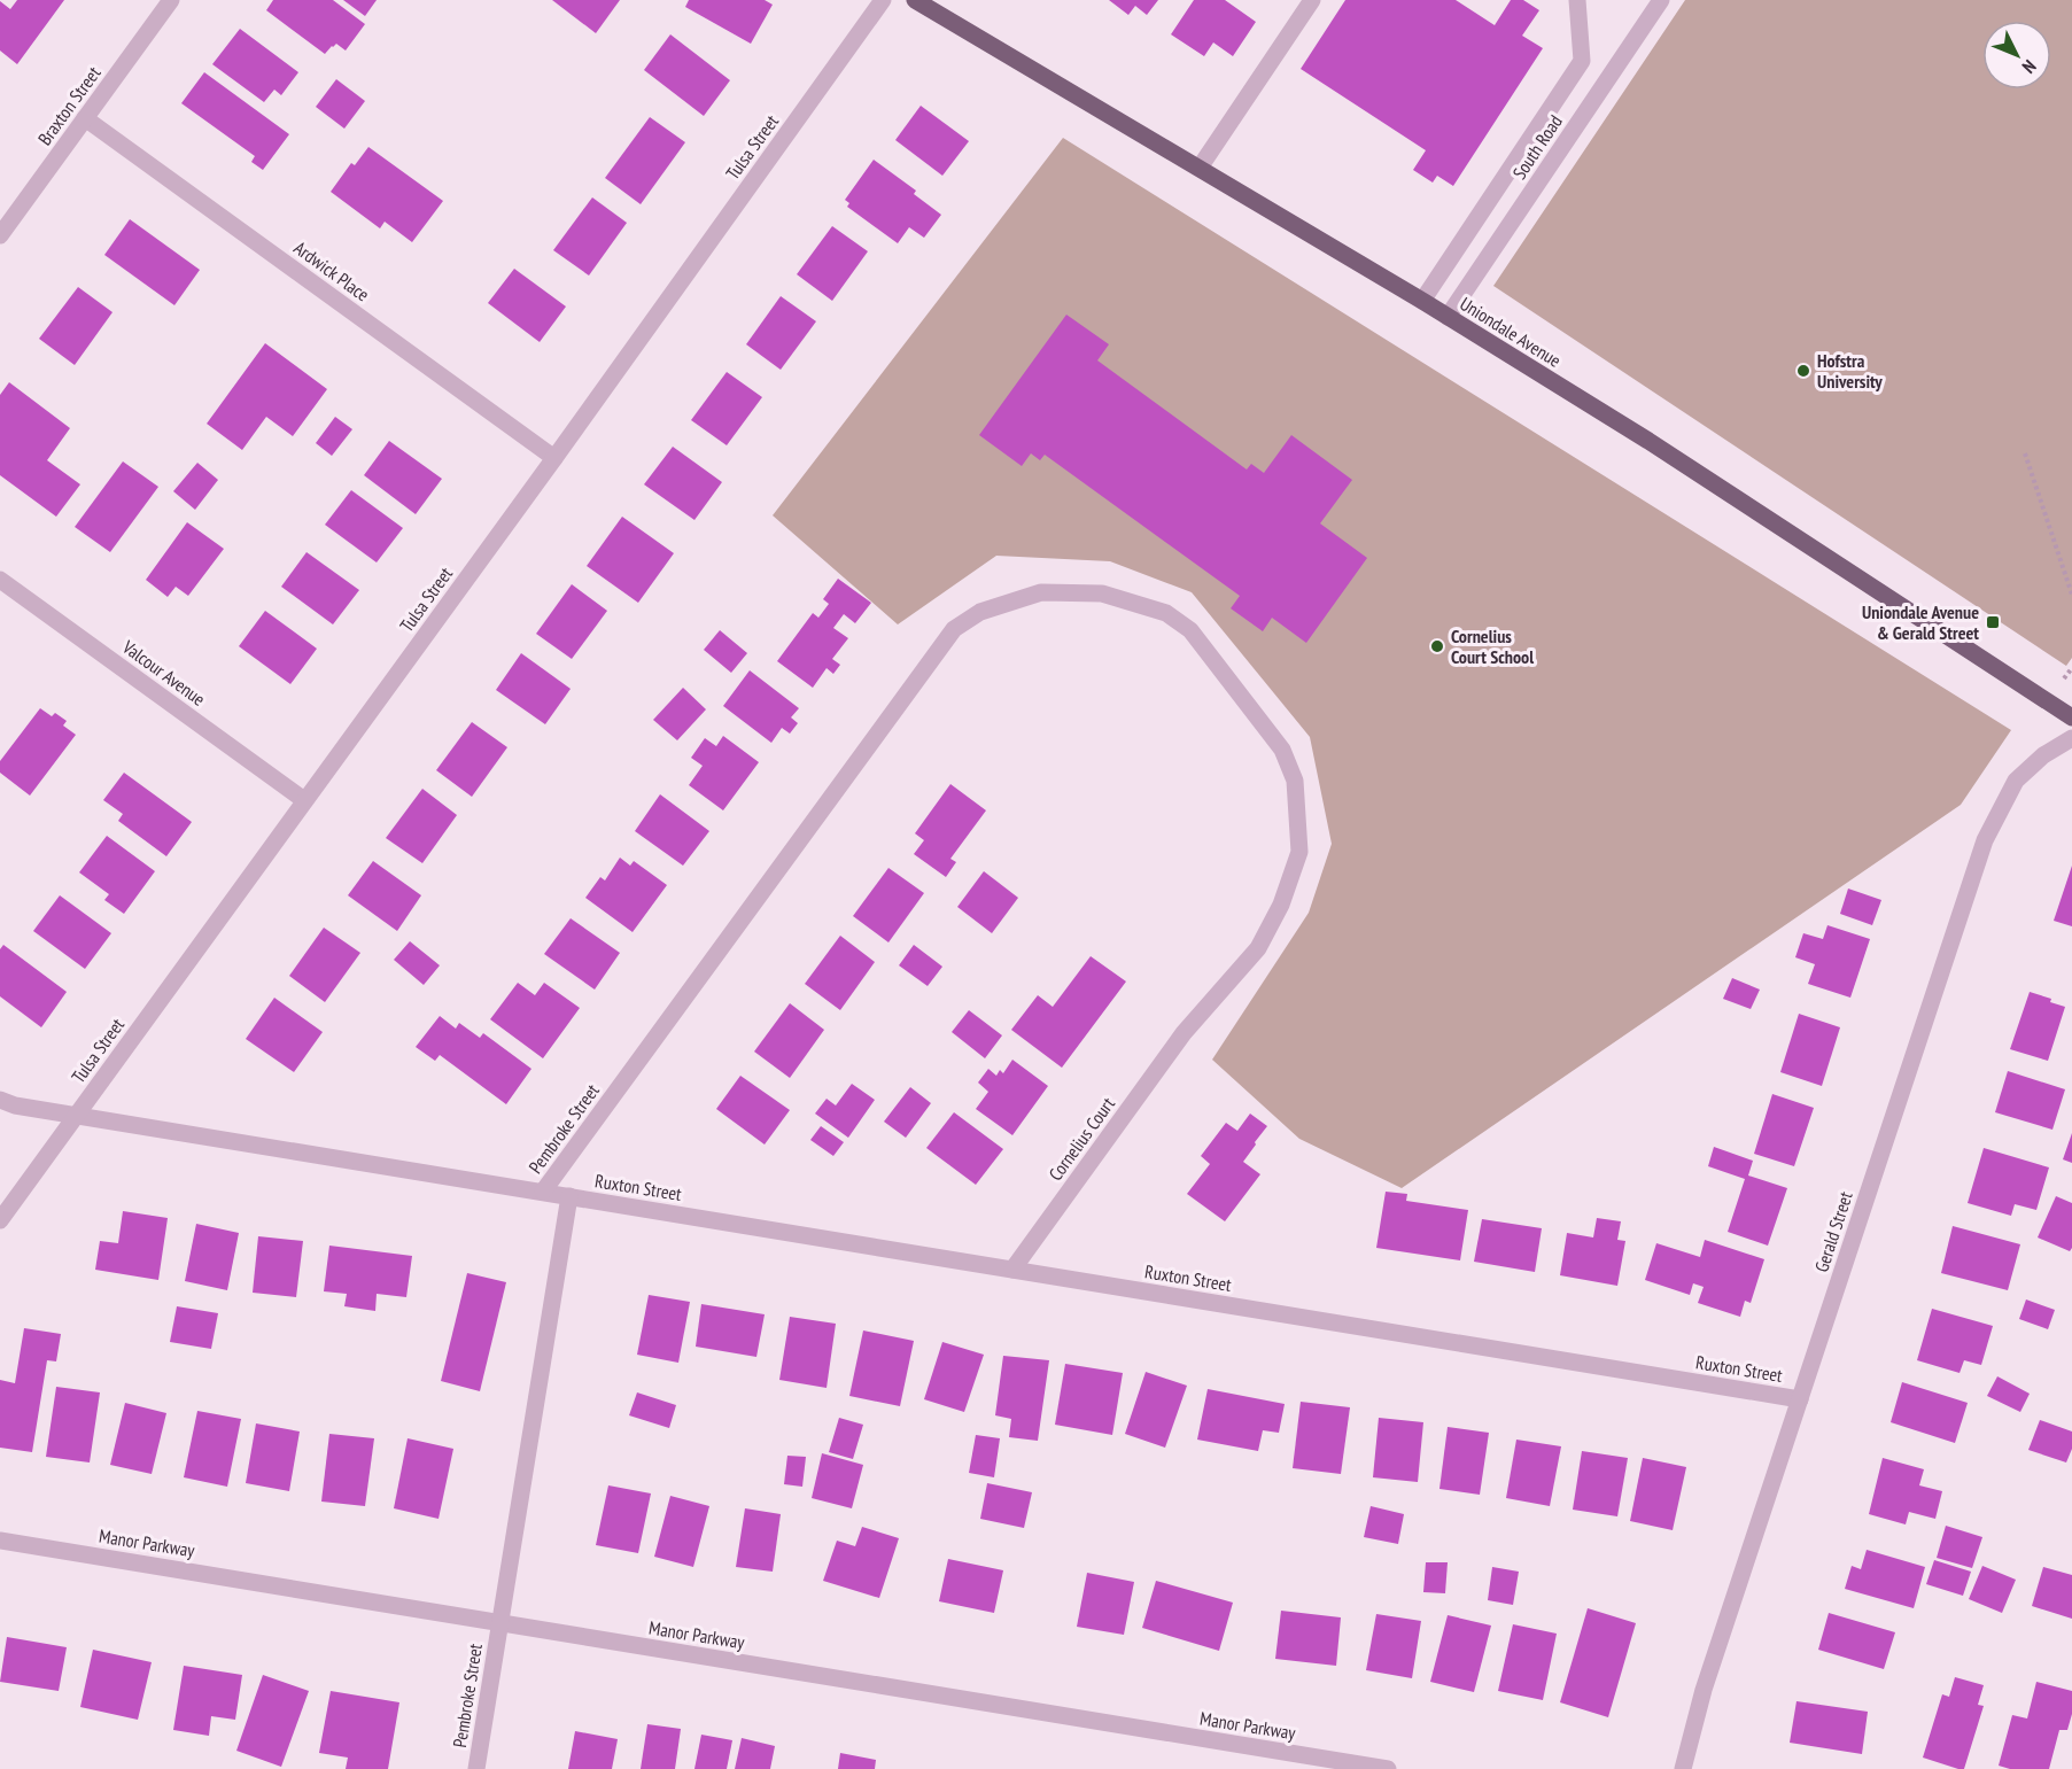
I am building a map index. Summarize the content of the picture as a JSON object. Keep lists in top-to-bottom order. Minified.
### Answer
{"streets":{"main road":["Uniondale Avenue"],"street":["Braxton Street","Tulsa Street","South Road","Ardwick Place","Valcour Avenue","Pembroke Street","Cornelius Court","Ruxton Street","Gerald Street","Manor Parkway"]},"crossings":[["Braxton Street","Ardwick Place"],["Tulsa Street","Ardwick Place"],["Tulsa Street","Valcour Avenue"],["South Road","Uniondale Avenue"],["Pembroke Street","Cornelius Court"],["Pembroke Street","Ruxton Street"],["Pembroke Street","Manor Parkway"],["Cornelius Court","Ruxton Street"],["Ruxton Street","Gerald Street"]],"places":{"other":["Hofstra University","Cornelius Court School"],"transit":["Uniondale Avenue & Gerald Street"]},"north":"bottom right"}
